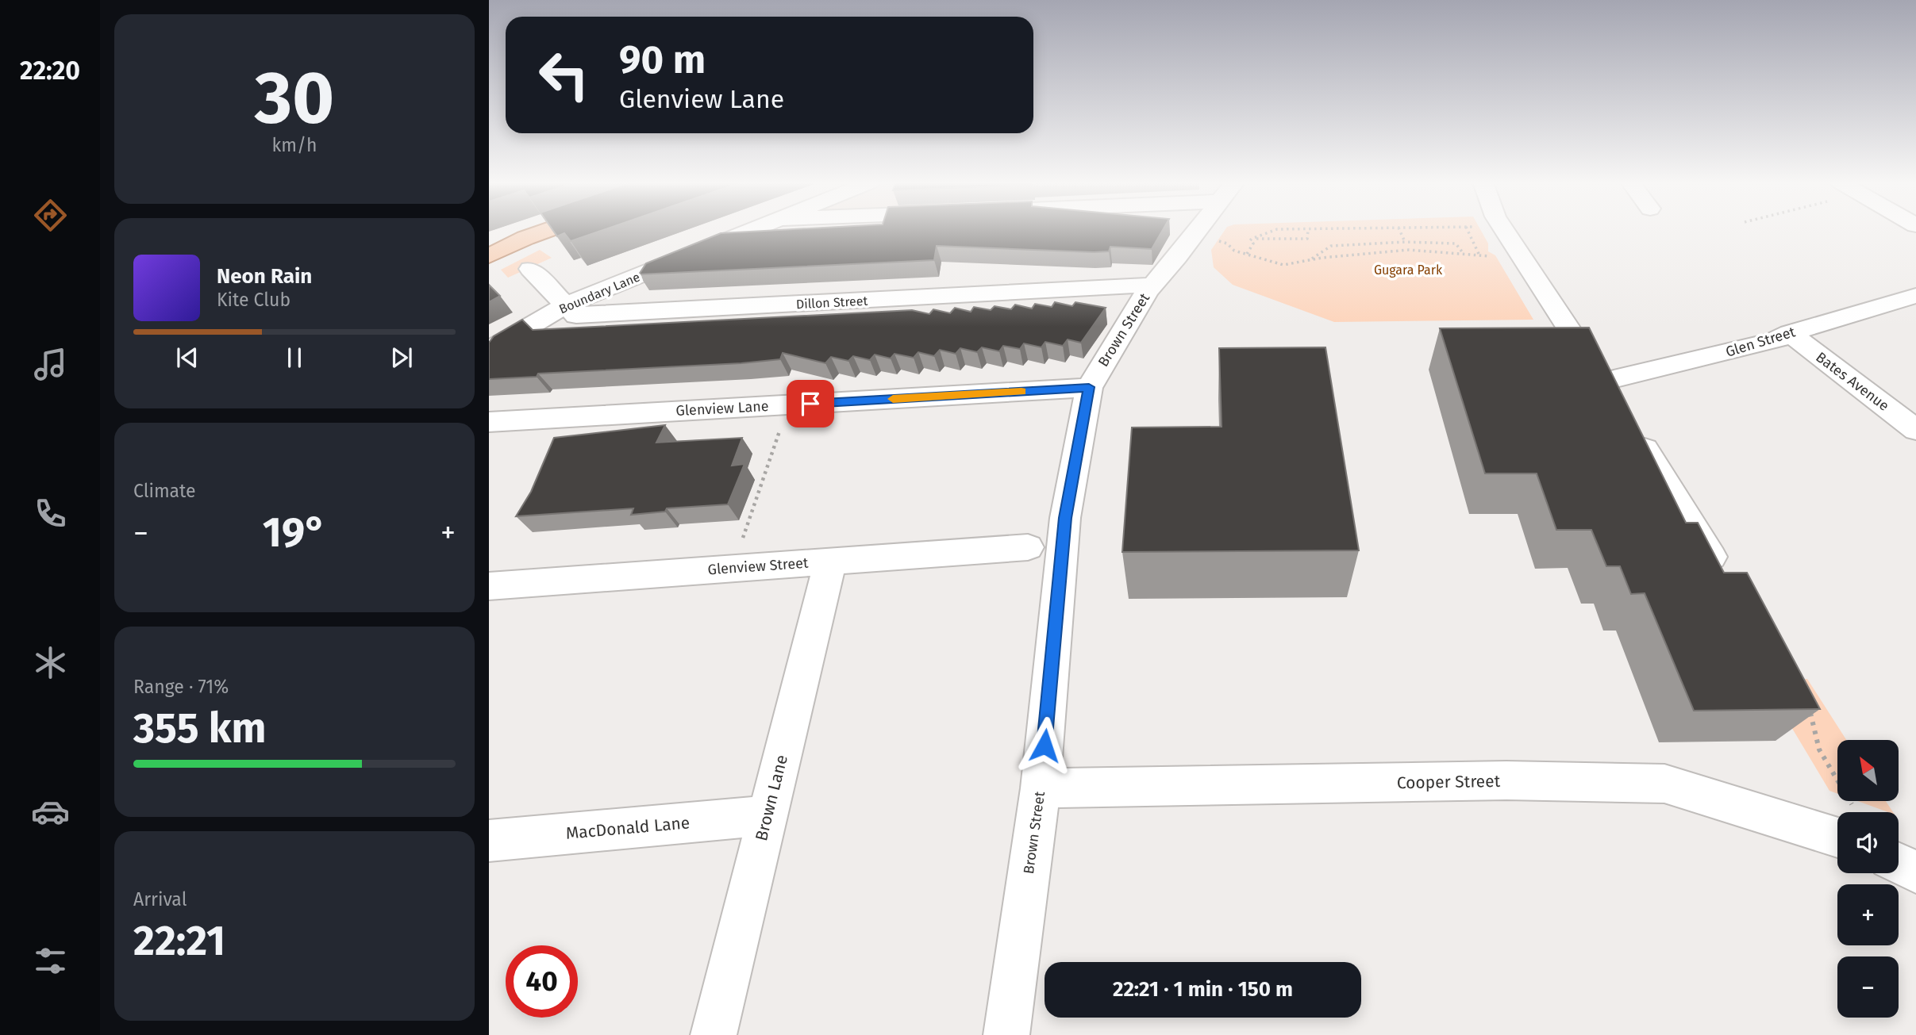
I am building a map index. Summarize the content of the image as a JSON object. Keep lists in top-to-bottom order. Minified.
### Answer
{"streets":{"street":["Boundary Lane","Dillon Street","Brown Street","Glen Street","Bates Avenue","Glenview Lane","Glenview Street","Cooper Street","Brown Lane","MacDonald Lane"]},"crossings":[["Boundary Lane","Dillon Street"],["Dillon Street","Brown Street"],["Brown Street","Glenview Lane"],["Brown Street","Cooper Street"],["Glen Street","Bates Avenue"],["Glenview Street","Brown Lane"],["Brown Lane","MacDonald Lane"]],"parks":["Gugara Park"],"north":"top left","page":{"tabs":"22:20","tile":[["30","km/h"],"Climate",["Range · 71%","355 km"],["Arrival","22:21"]],"turn":["90 m","Glenview Lane"],"song":["Neon Rain","Kite Club"],"heat":["−","19°","+"],"map_buttons":["+","−"],"limit":"40","trip":"22:21 · 1 min · 150 m"}}
